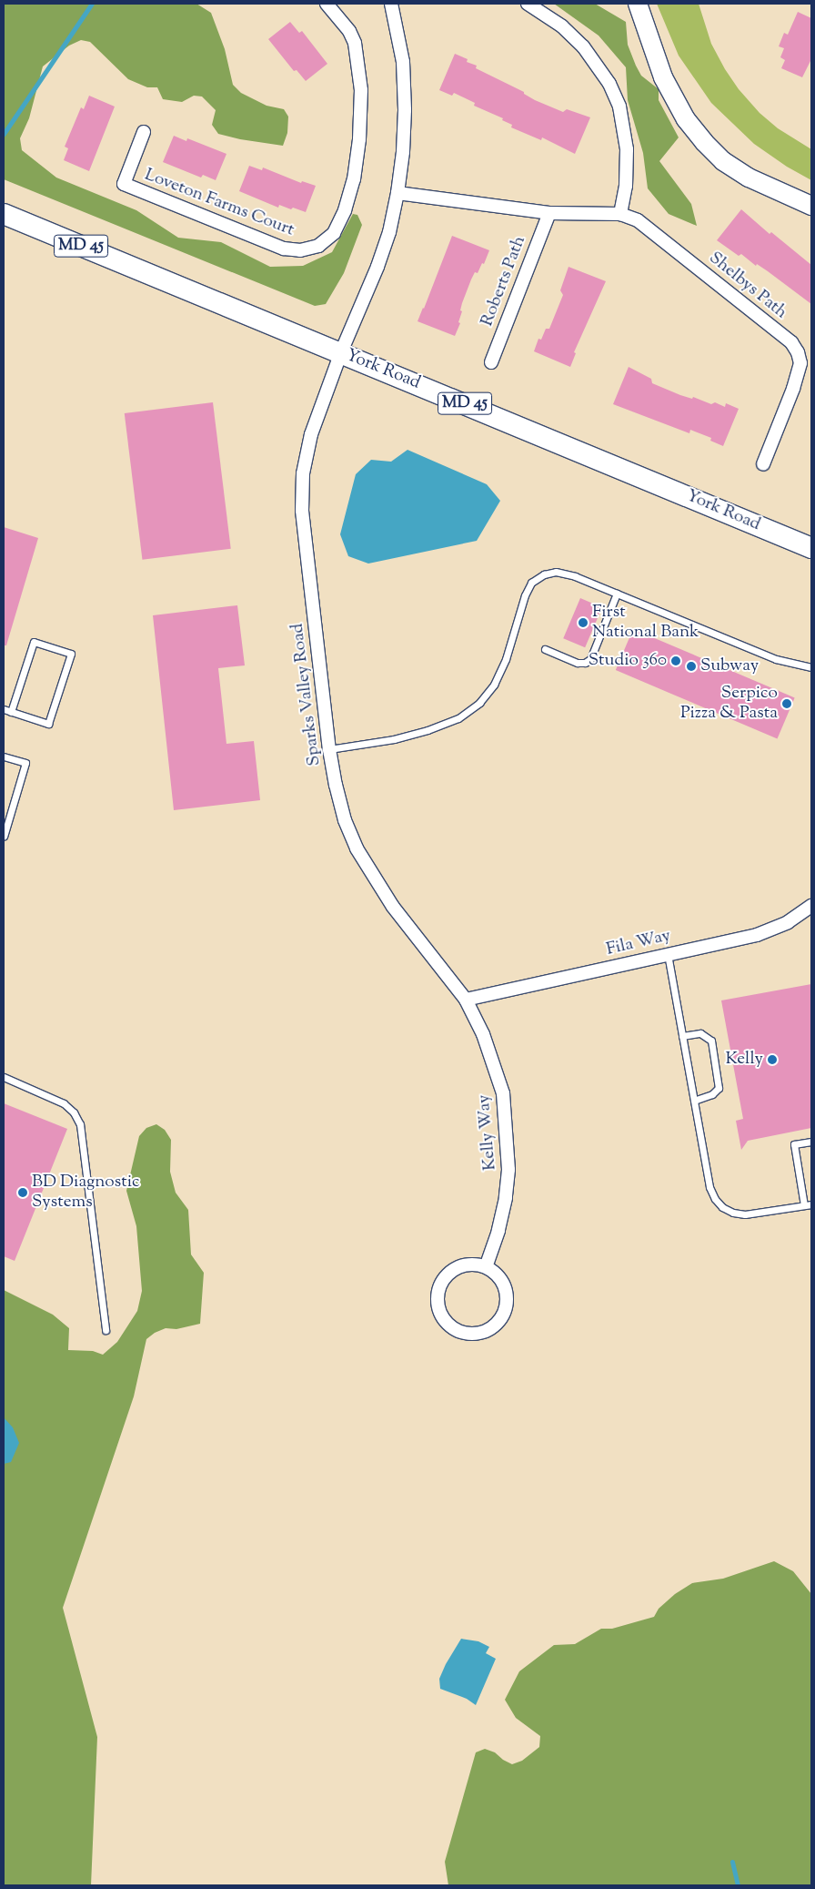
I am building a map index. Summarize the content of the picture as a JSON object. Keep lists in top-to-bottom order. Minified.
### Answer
{"streets":{"main road":["MD 45","York Road"],"street":["Loveton Farms Court","Roberts Path","Shelbys Path","Sparks Valley Road","Fila Way","Kelly Way"]},"crossings":[["Roberts Path","Shelbys Path"],["Roberts Path","Sparks Valley Road"],["York Road","Sparks Valley Road"],["Sparks Valley Road","Fila Way"],["Sparks Valley Road","Kelly Way"],["Fila Way","Kelly Way"]],"places":["First National Bank","Studio 360","Subway","Serpico Pizza & Pasta","Kelly","BD Diagnostic Systems"]}
